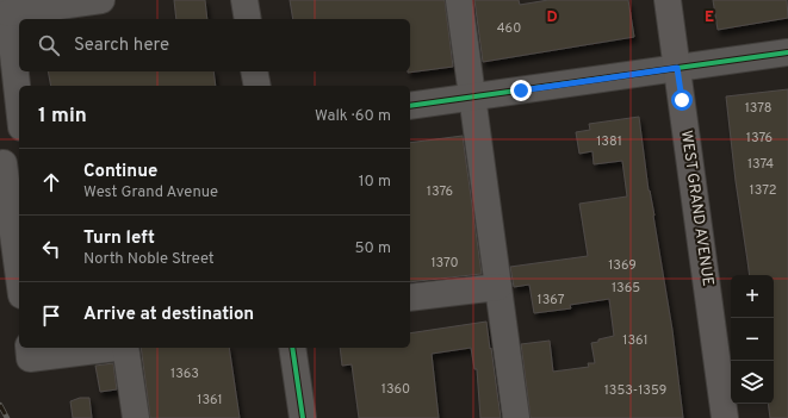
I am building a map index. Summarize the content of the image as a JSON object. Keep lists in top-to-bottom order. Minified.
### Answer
{"streets":{"main road":["WEST GRAND AVENUE"]},"house_numbers":["460","1378","1376","1381","1374","1372","1376","1370","1369","1365","1367","1361","1363","1360","1353-1359","1361"],"page":{"search":"Search here","heading":["1 min","Walk · 60 m"],"list":[["Continue","West Grand Avenue","10 m"],["Turn left","North Noble Street","50 m"],"Arrive at destination"],"map_buttons":["+","−"]},"grid":{"columns":["D","E"]}}
